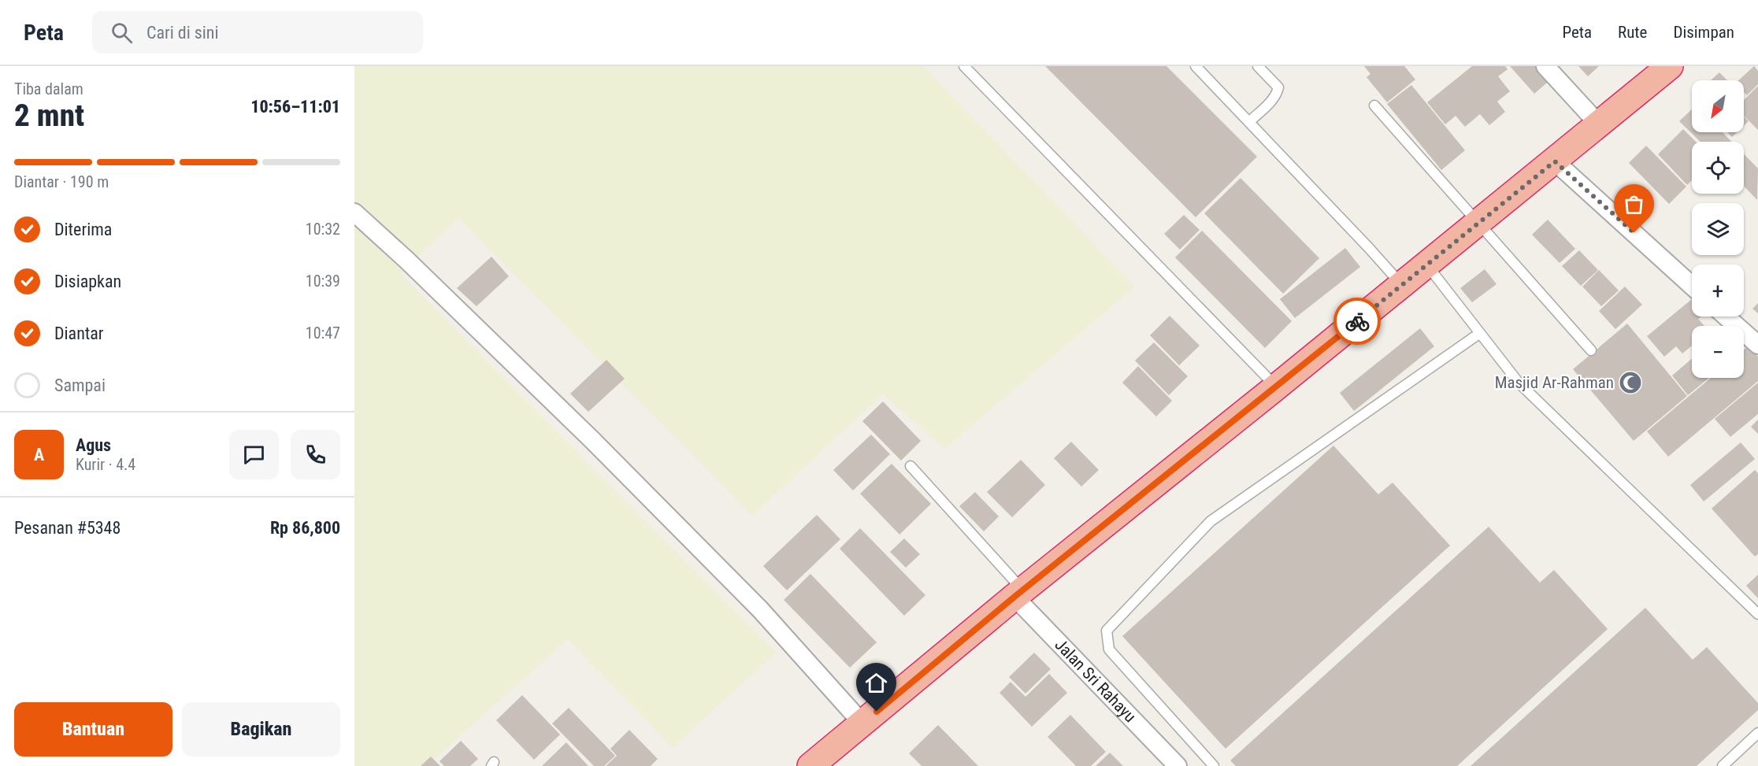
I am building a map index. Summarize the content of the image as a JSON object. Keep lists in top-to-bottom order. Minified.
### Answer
{"streets":{"street":["Jalan Sri Rahayu"]},"places":{"mosque":["Masjid Ar-Rahman"]},"north":"bottom left","page":{"header":"Peta","search":"Cari di sini","nav":["Peta","Rute","Disimpan"],"heading":["2 mnt","Tiba dalam","10:56–11:01"],"panel":["Agus","Kurir · 4.4","Pesanan #5348","Rp 86,800"],"map_buttons":["+","−"],"bar":"Diantar · 190 m","list":[["Diterima","10:32"],["Disiapkan","10:39"],["Diantar","10:47"],"Sampai"],"round":"A","buttons":["Bantuan","Bagikan"]}}
